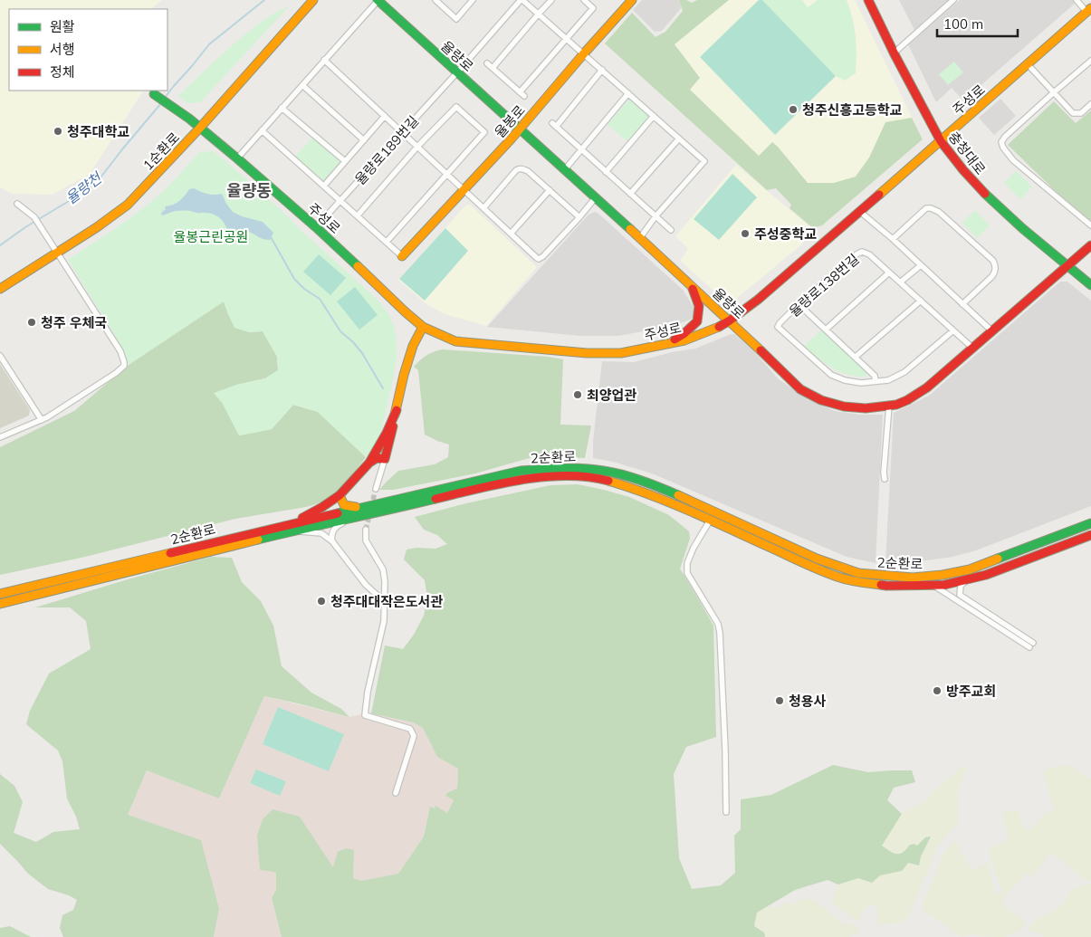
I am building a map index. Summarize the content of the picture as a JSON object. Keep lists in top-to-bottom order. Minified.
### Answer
{"streets":{"street":["율량로","주성로","율봉로","율량로189번길","1순환로","충청대로","율량로138번길","2순환로"]},"crossings":[["율량로","주성로"],["율량로","율봉로"],["율량로","율량로189번길"],["율량로","충청대로"],["율량로","율량로138번길"],["주성로","율량로189번길"],["주성로","1순환로"],["주성로","충청대로"]],"districts":["율량동"],"water":["율량천"],"parks":["율봉근린공원"],"places":["청주신흥고등학교","청주대학교","주성중학교","청주 우체국","최양업관","청주대대작은도서관","방주교회","청용사"],"legend":["원활","서행","정체"],"scale_bar":"100 m"}
